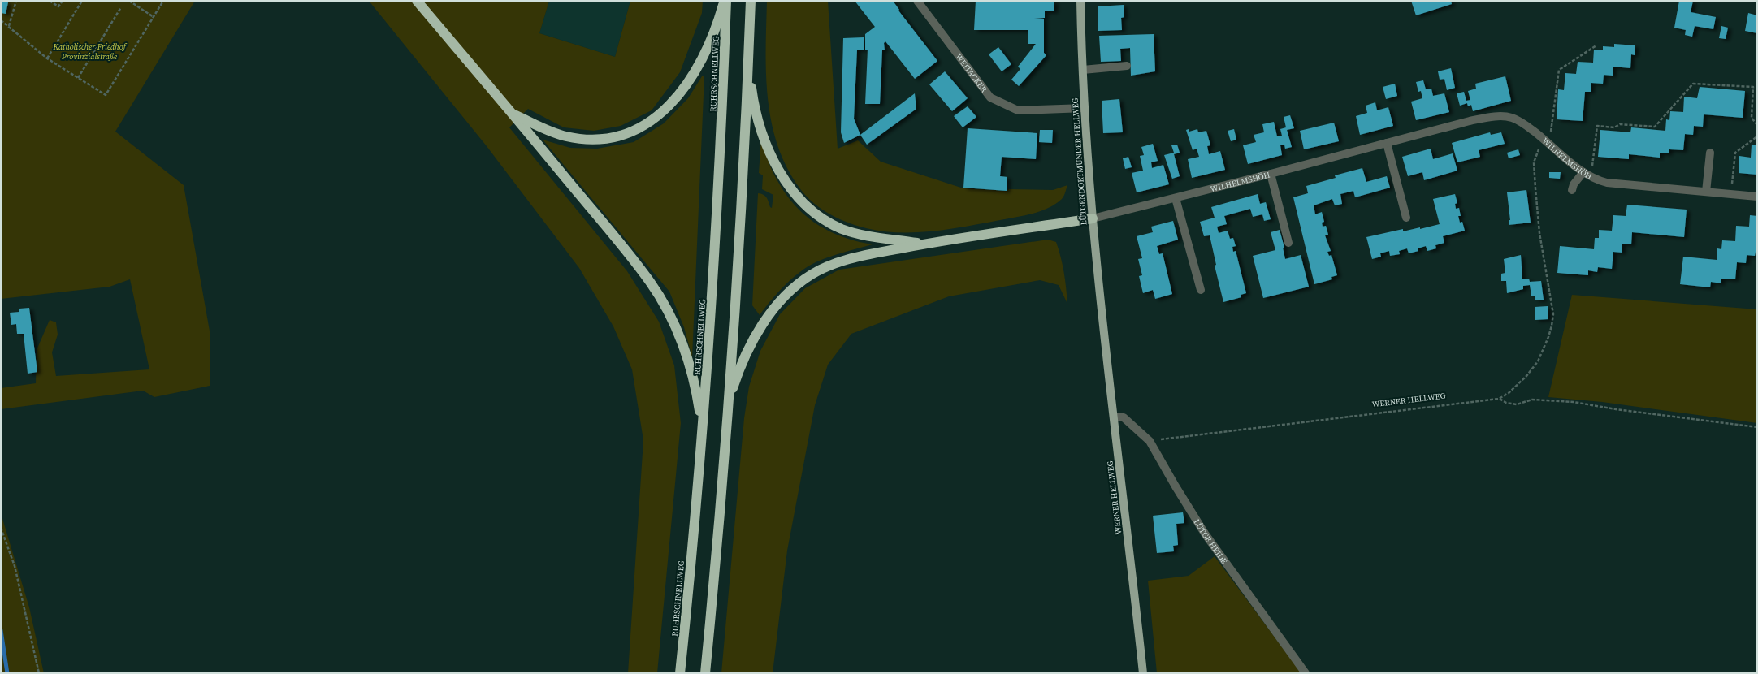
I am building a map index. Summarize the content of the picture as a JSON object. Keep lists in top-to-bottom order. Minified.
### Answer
{"streets":{"highway":["RUHRSCHNELLWEG"],"main road":["LÜTGENDORTMUNDER HELLWEG","WERNER HELLWEG"],"street":["WEITACKER","WILHELMSHÖH","LÜTGE HEIDE"]},"crossings":[["WEITACKER","LÜTGENDORTMUNDER HELLWEG"],["WILHELMSHÖH","LÜTGENDORTMUNDER HELLWEG"],["WILHELMSHÖH","WERNER HELLWEG"],["LÜTGENDORTMUNDER HELLWEG","WERNER HELLWEG"],["WERNER HELLWEG","LÜTGE HEIDE"]],"parks":["Katholischer Friedhof Provinzialstraße"]}
